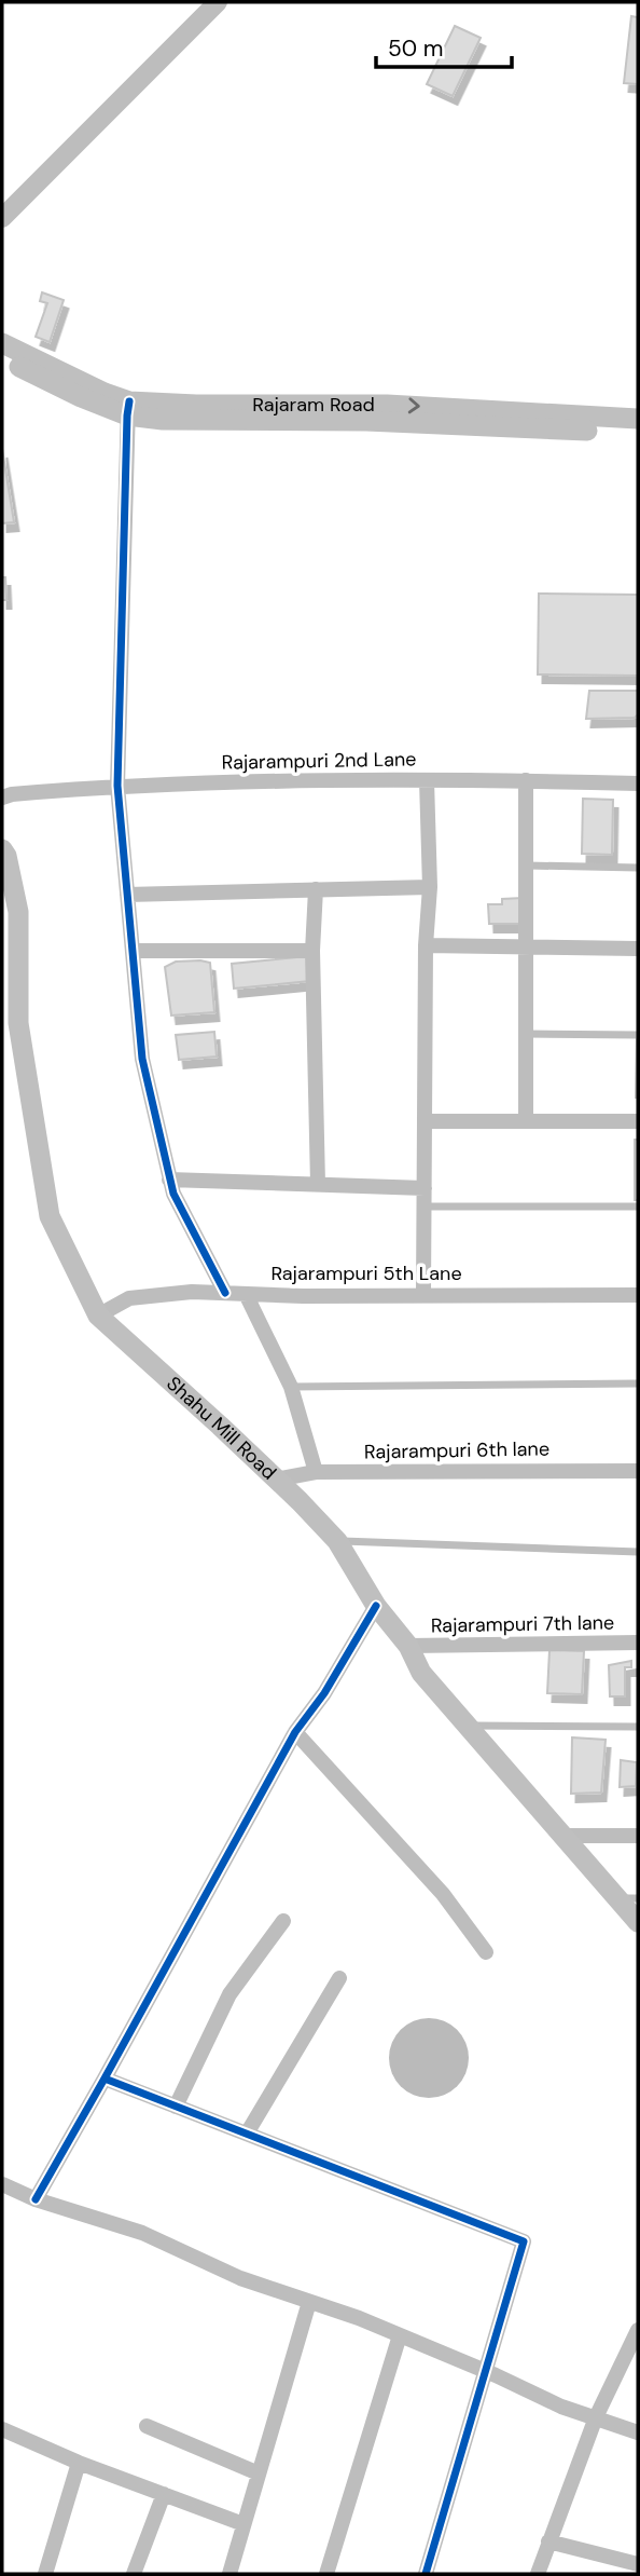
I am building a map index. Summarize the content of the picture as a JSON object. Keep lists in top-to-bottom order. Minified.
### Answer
{"streets":{"main road":["Rajaram Road","Shahu Mill Road"],"street":["Rajarampuri 2nd Lane","Rajarampuri 5th Lane","Rajarampuri 6th lane","Rajarampuri 7th lane"]},"crossings":[["Rajarampuri 5th Lane","Shahu Mill Road"],["Shahu Mill Road","Rajarampuri 6th lane"],["Shahu Mill Road","Rajarampuri 7th lane"]],"scale_bar":"50 m"}
